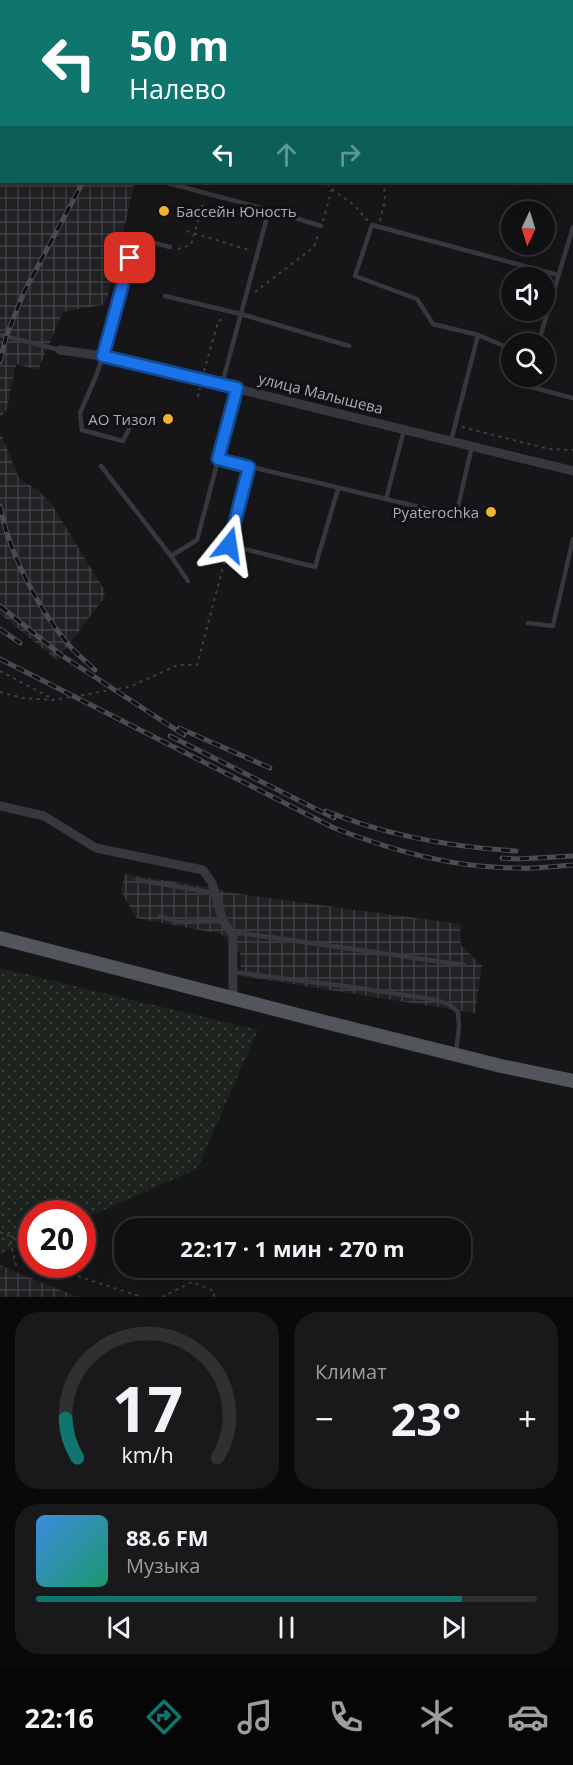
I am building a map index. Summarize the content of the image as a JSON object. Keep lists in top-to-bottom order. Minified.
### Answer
{"streets":{"street":["улица Малышева"]},"places":["Бассейн Юность","АО Тизол","Pyaterochka"],"north":"bottom","page":{"turn":["50 m","Налево"],"limit":"20","trip":"22:17 · 1 мин · 270 m","tile":"Климат","heat":["−","23°","+"],"song":["88.6 FM","Музыка"],"tabs":"22:16","gauge":["17","km/h"]}}
